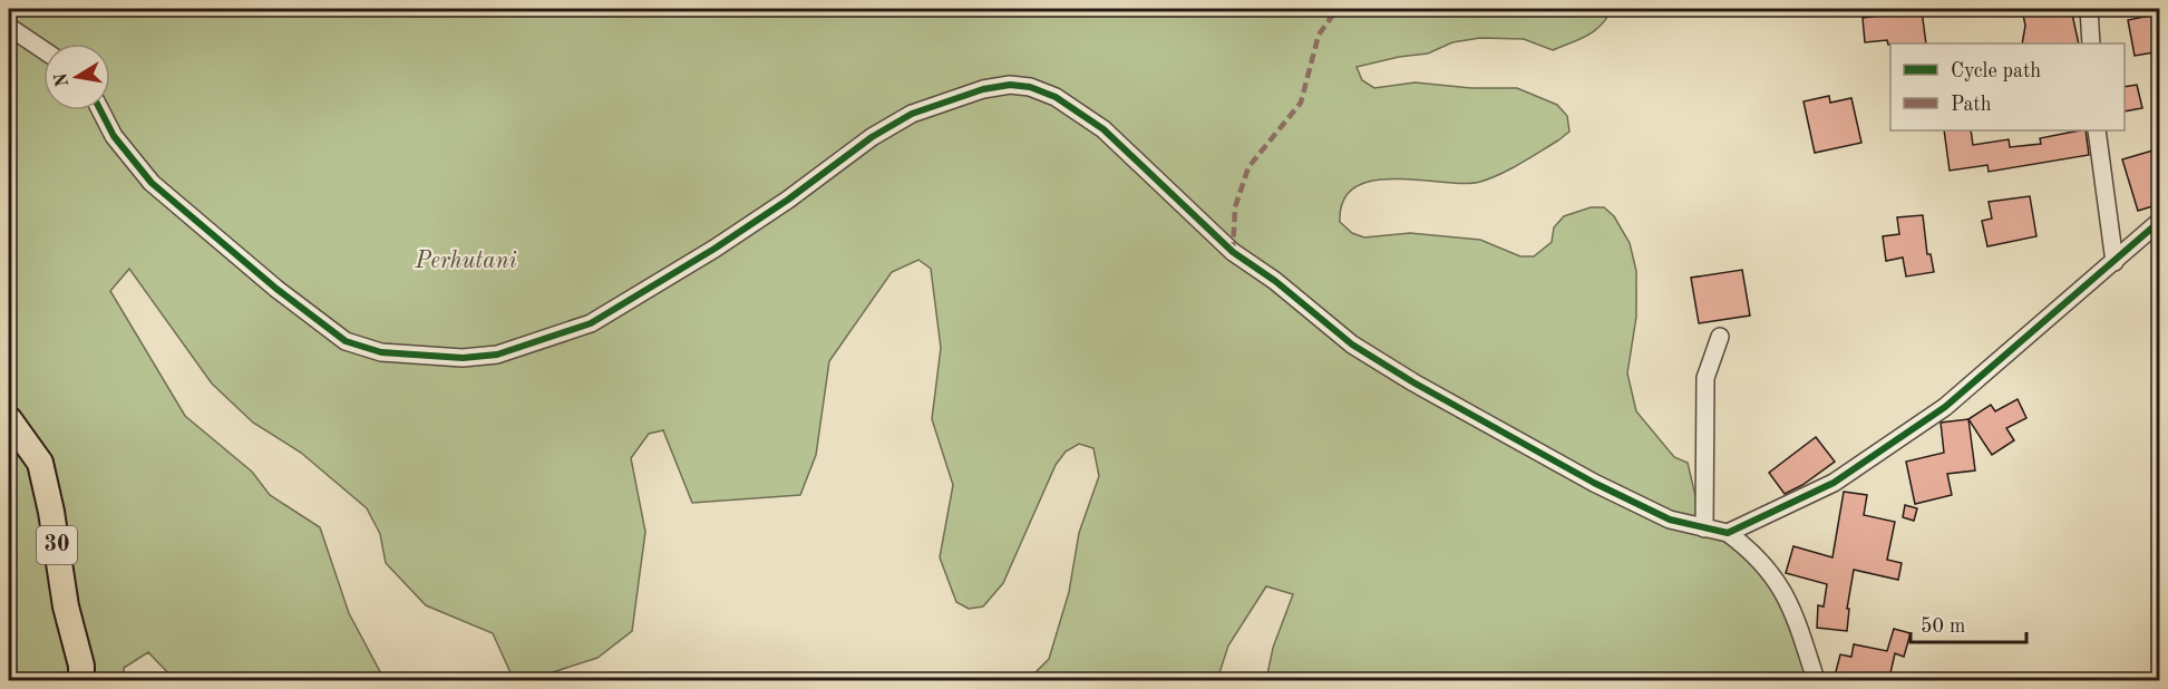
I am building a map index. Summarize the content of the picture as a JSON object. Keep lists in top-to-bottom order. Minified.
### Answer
{"streets":{"highway":["30"]},"parks":["Perhutani"],"legend":["Cycle path","Path"],"scale_bar":"50 m","north":"left"}
